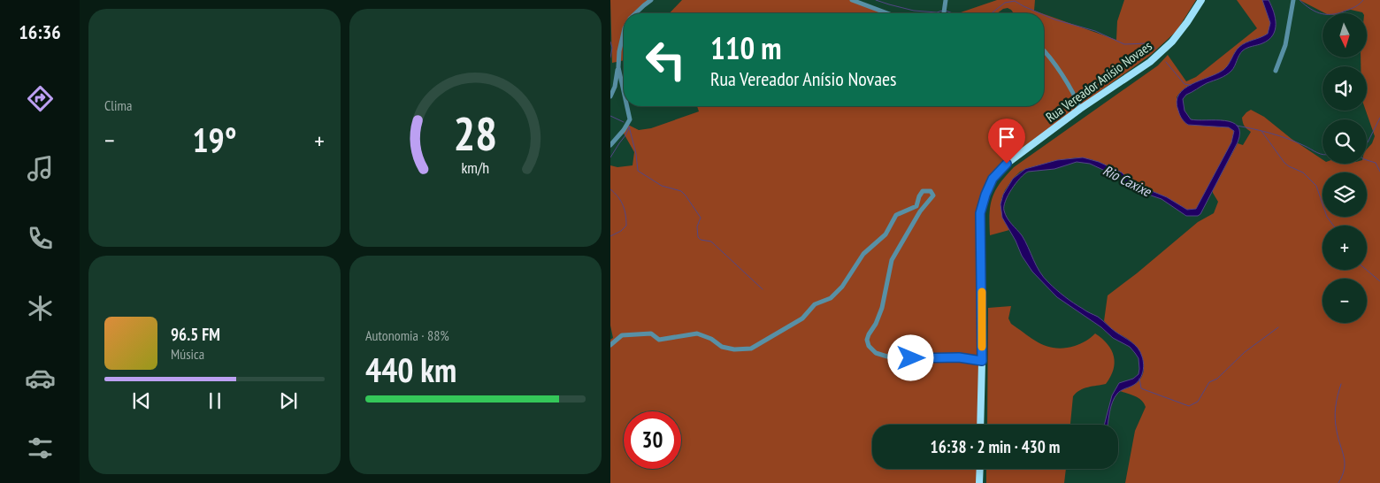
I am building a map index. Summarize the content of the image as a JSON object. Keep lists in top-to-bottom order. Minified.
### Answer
{"streets":{"main road":["Rua Vereador Anísio Novaes"]},"water":["Rio Caxixe"],"north":"bottom","page":{"tabs":"16:36","tile":["Clima",["Autonomia · 88%","440 km"]],"map_buttons":["+","−"],"turn":["110 m","Rua Vereador Anísio Novaes"],"heat":["−","19°","+"],"song":["96.5 FM","Música"],"limit":"30","trip":"16:38 · 2 min · 430 m","gauge":["28","km/h"]}}
